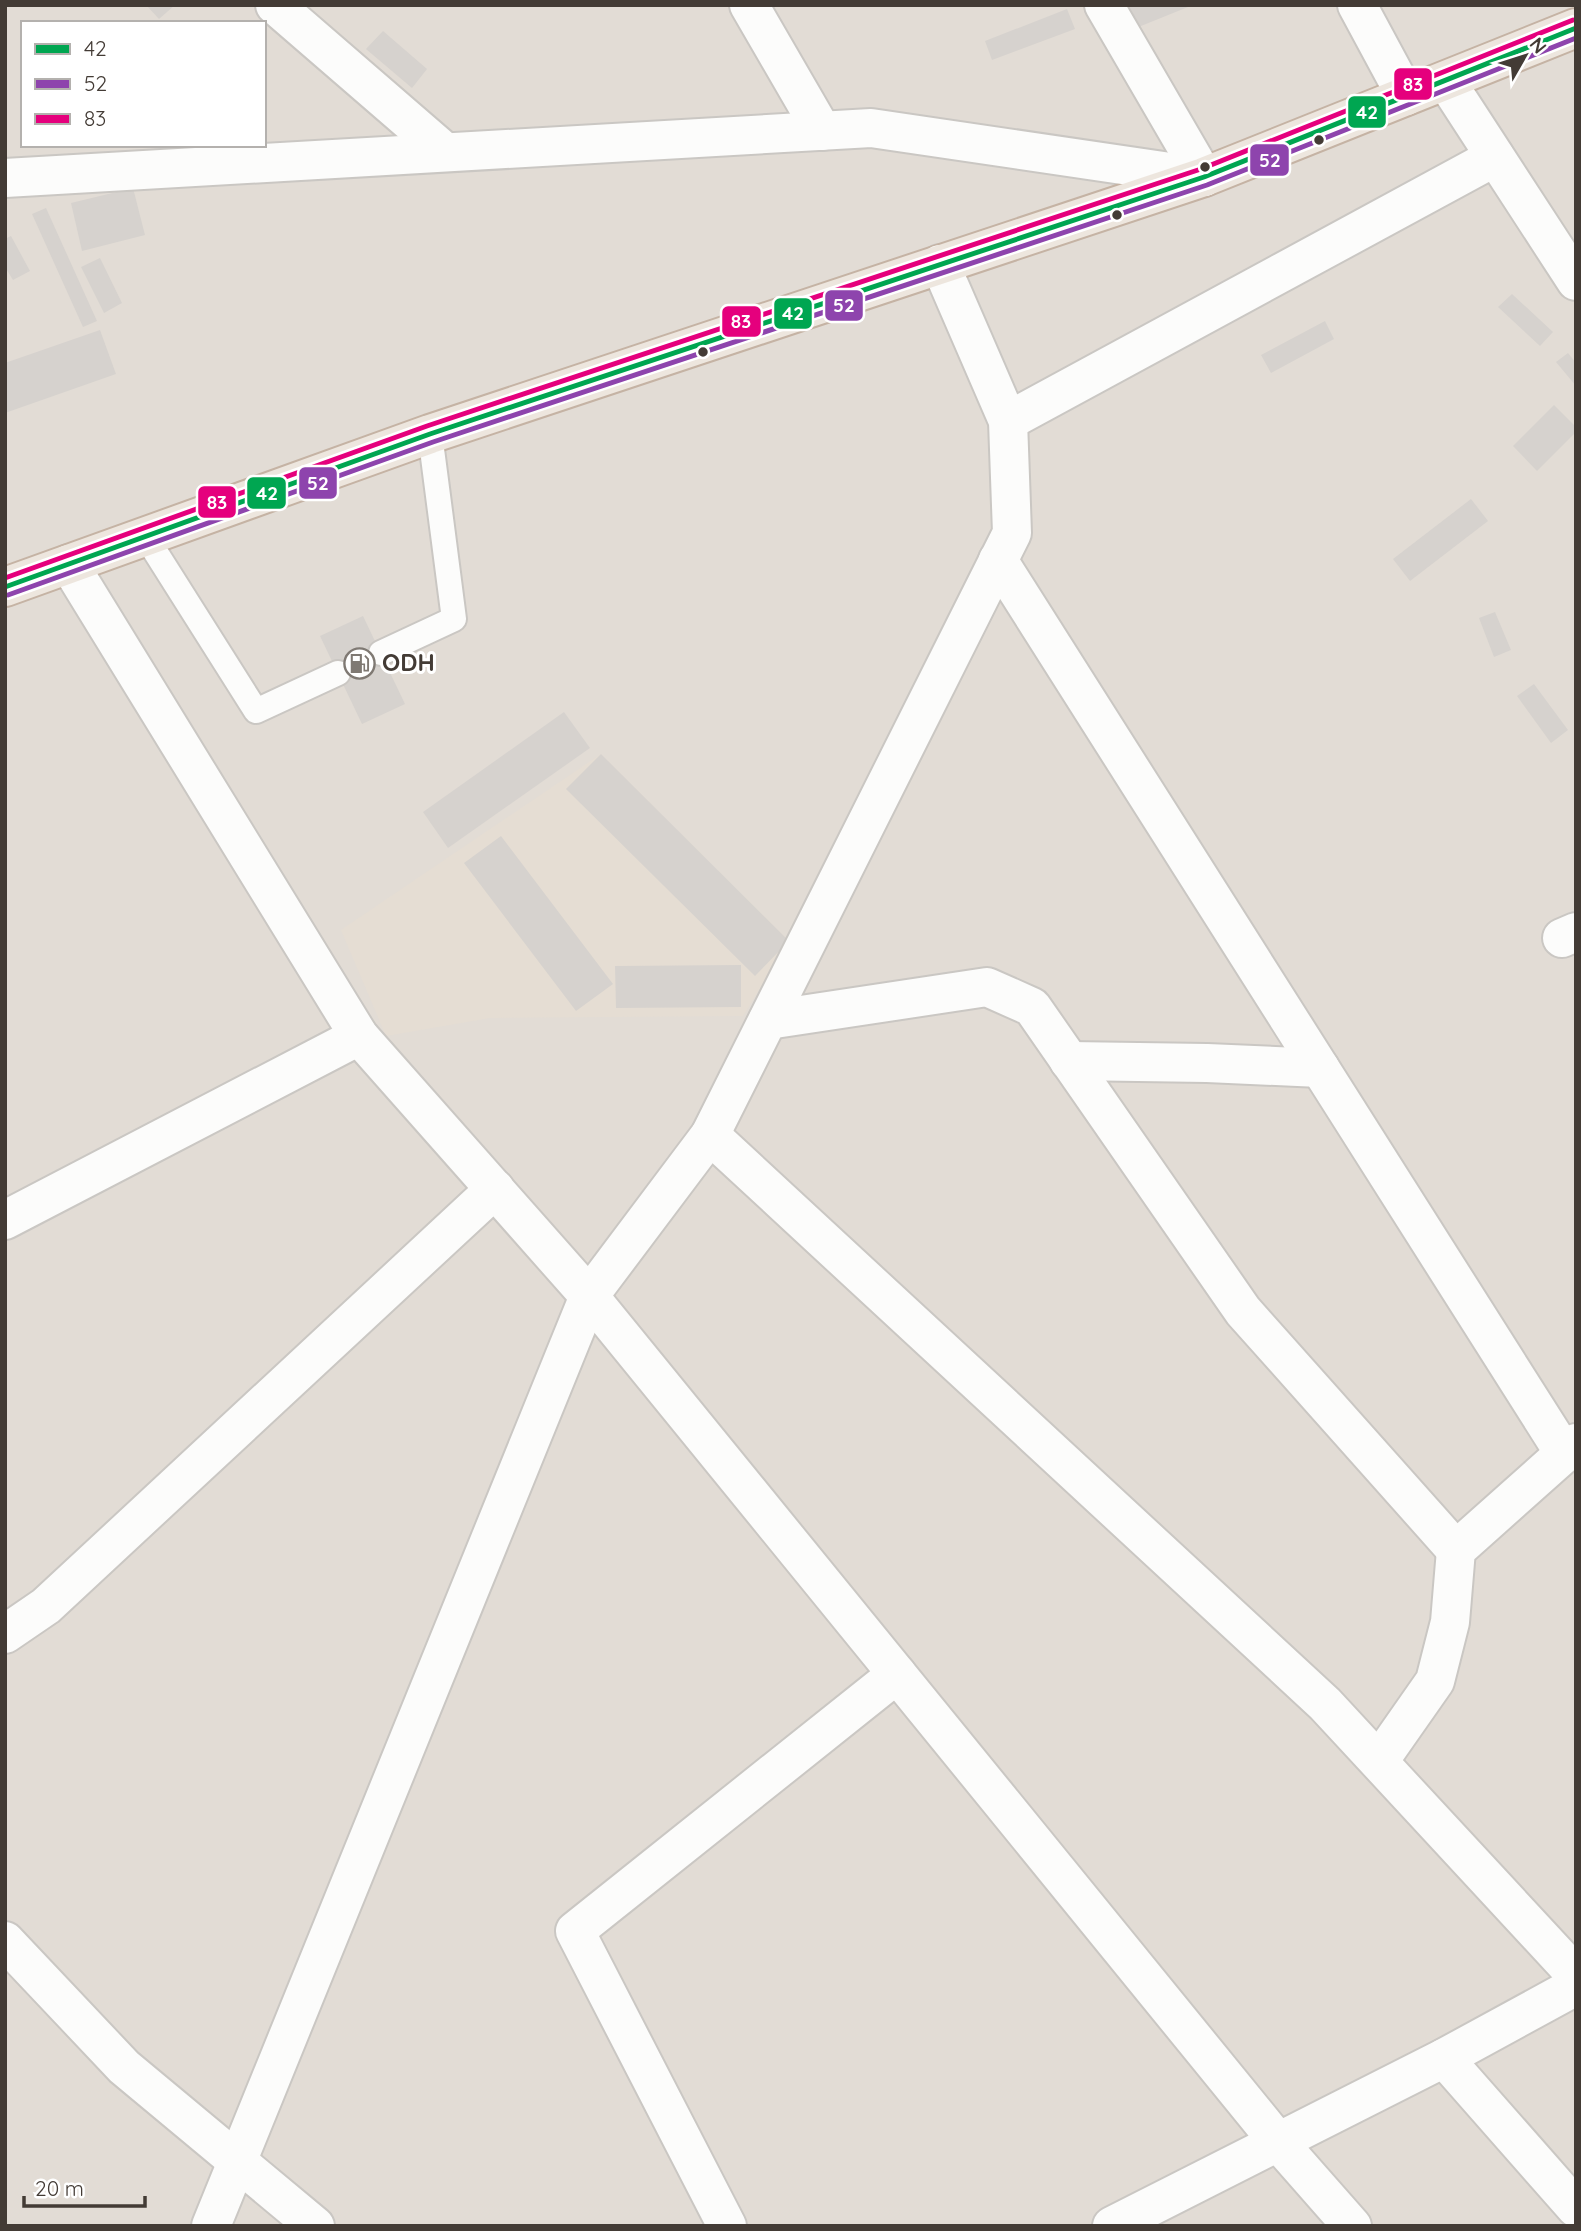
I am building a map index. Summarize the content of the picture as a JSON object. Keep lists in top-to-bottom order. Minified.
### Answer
{"places":{"fuel station":["ODH"]},"lines":["transit line 83","transit line 42","transit line 52"],"legend":["42","52","83"],"scale_bar":"20 m","north":"top right"}
